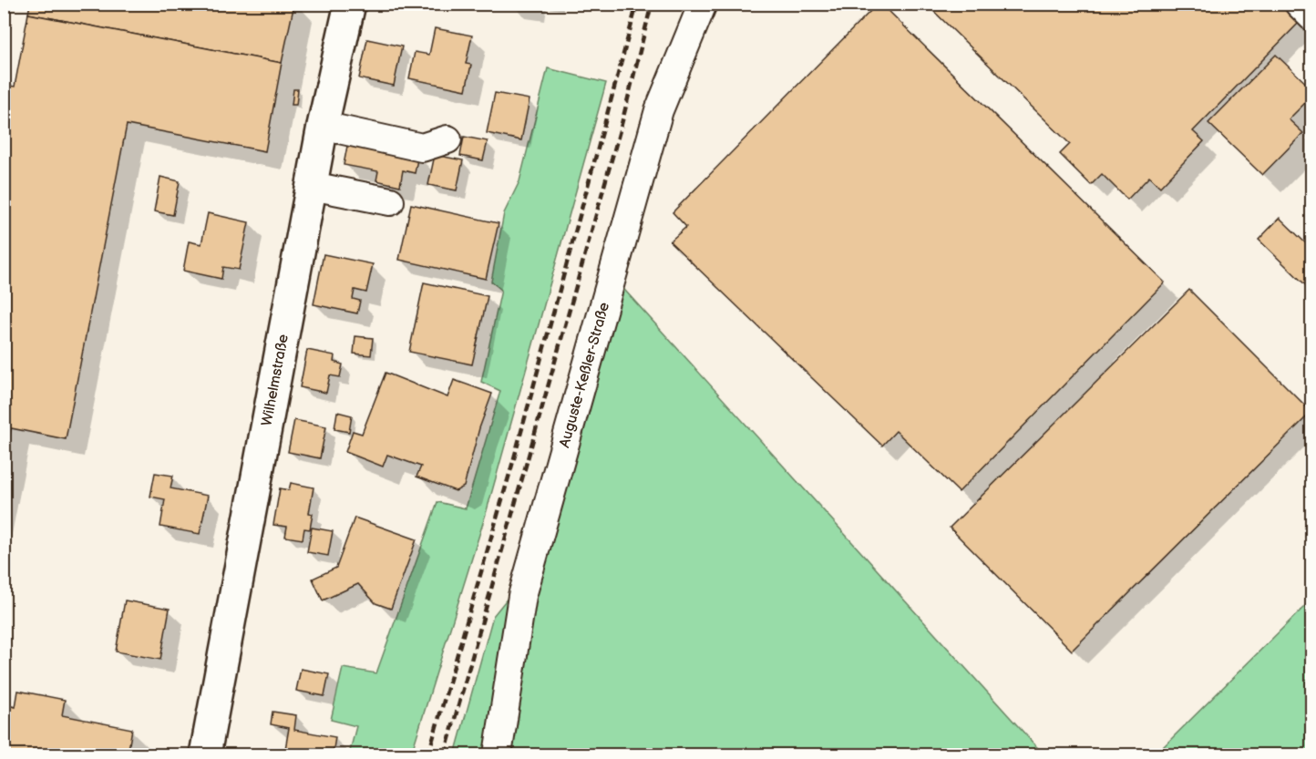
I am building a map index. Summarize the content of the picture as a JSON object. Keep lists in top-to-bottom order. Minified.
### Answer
{"streets":{"main road":["Wilhelmstraße"],"street":["Auguste-Keßler-Straße"]}}
